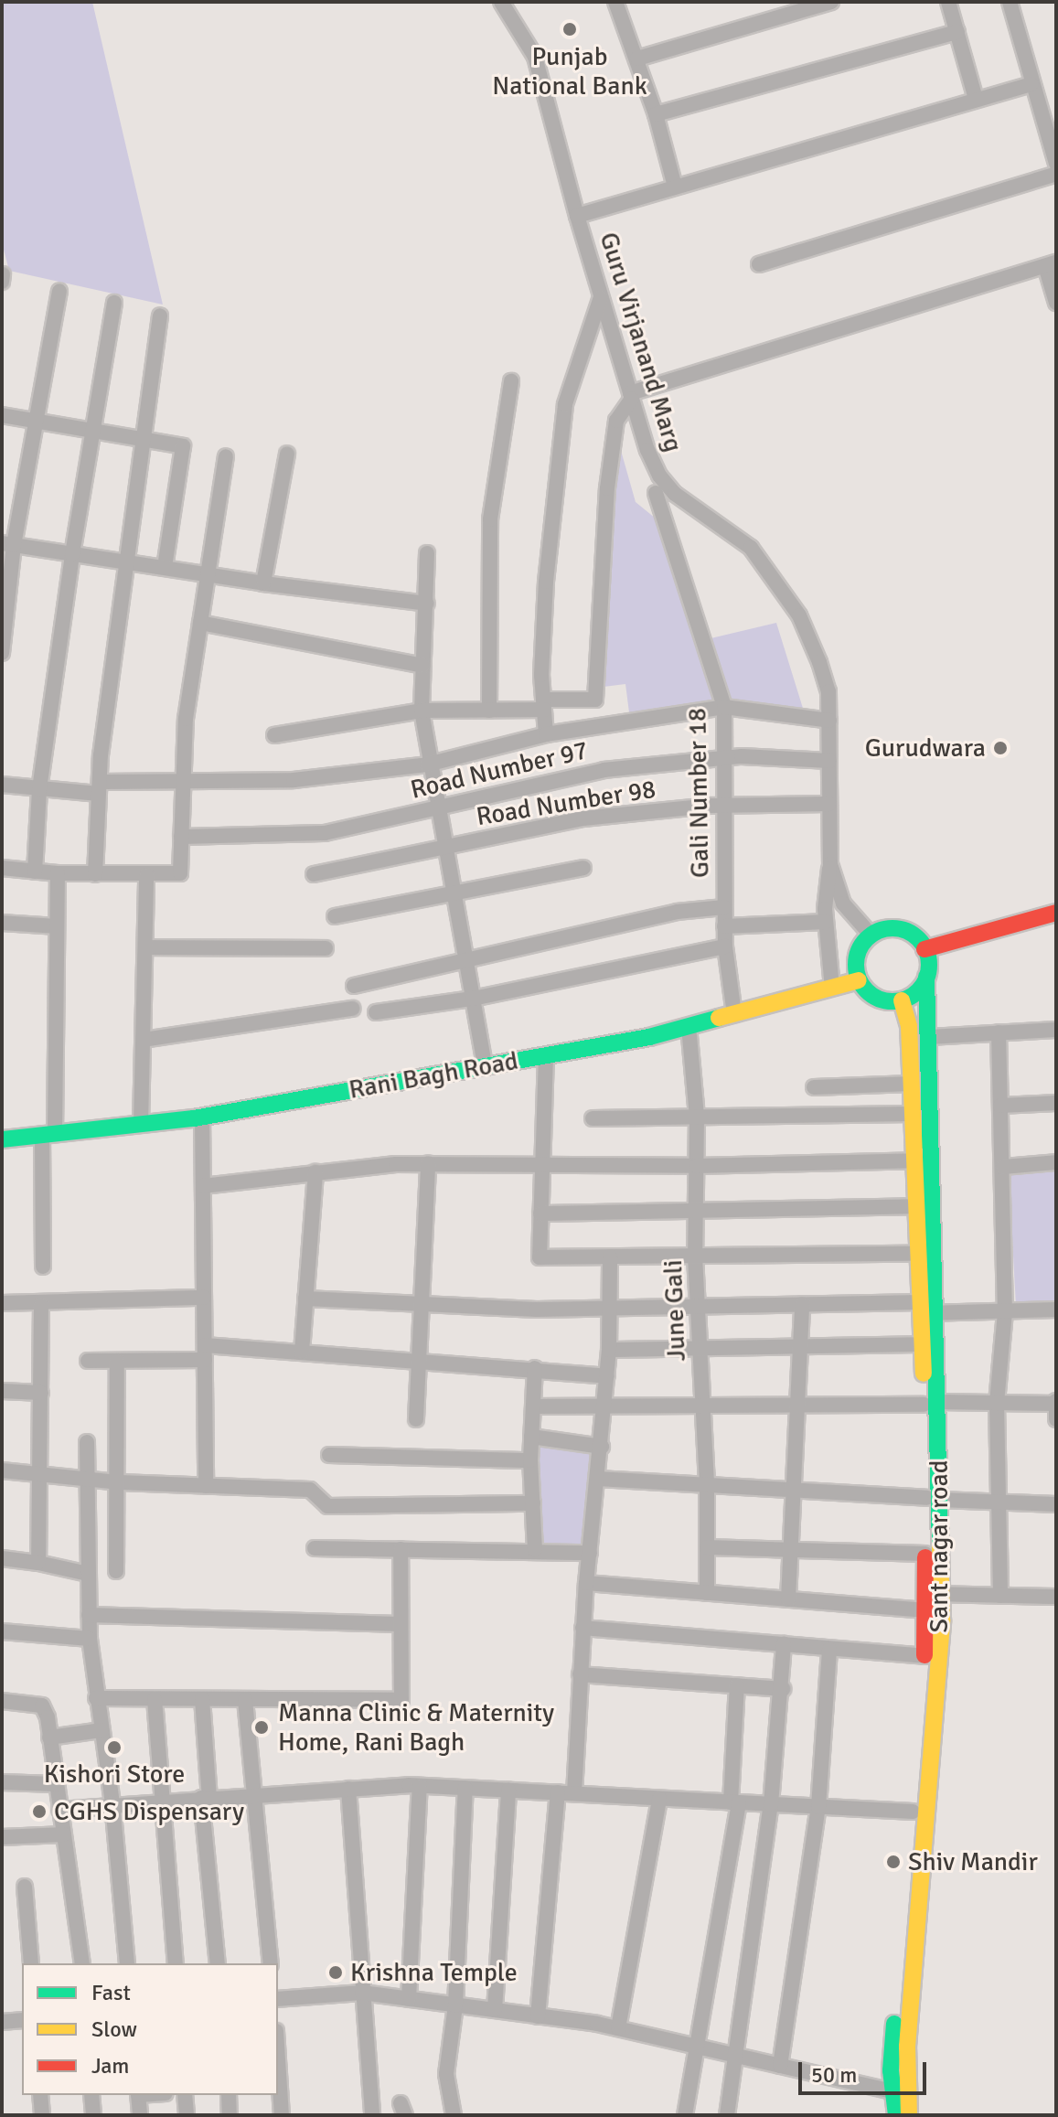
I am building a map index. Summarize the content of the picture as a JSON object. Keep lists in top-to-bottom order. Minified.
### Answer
{"streets":{"street":["Guru Virjanand Marg","Road Number 97","Gali Number 18","Road Number 98","Rani Bagh Road","June Gali","Sant nagar road"]},"crossings":[["Guru Virjanand Marg","Road Number 97"],["Guru Virjanand Marg","Road Number 98"],["Guru Virjanand Marg","Rani Bagh Road"],["Guru Virjanand Marg","Sant nagar road"],["Road Number 97","Gali Number 18"],["Gali Number 18","Road Number 98"],["Gali Number 18","Rani Bagh Road"],["Rani Bagh Road","June Gali"],["Rani Bagh Road","Sant nagar road"]],"places":["Punjab National Bank","Gurudwara","Manna Clinic & Maternity Home, Rani Bagh","Kishori Store","CGHS Dispensary","Shiv Mandir","Krishna Temple"],"legend":["Fast","Slow","Jam"],"scale_bar":"50 m"}
